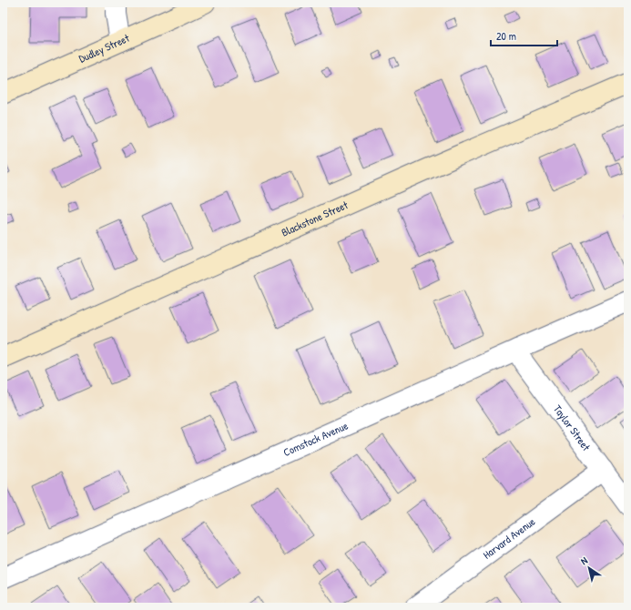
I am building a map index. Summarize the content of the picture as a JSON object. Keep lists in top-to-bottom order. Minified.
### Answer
{"streets":{"street":["Dudley Street","Blackstone Street","Taylor Street","Comstock Avenue","Harvard Avenue"]},"crossings":[["Taylor Street","Comstock Avenue"],["Taylor Street","Harvard Avenue"]],"scale_bar":"20 m","north":"top left"}
